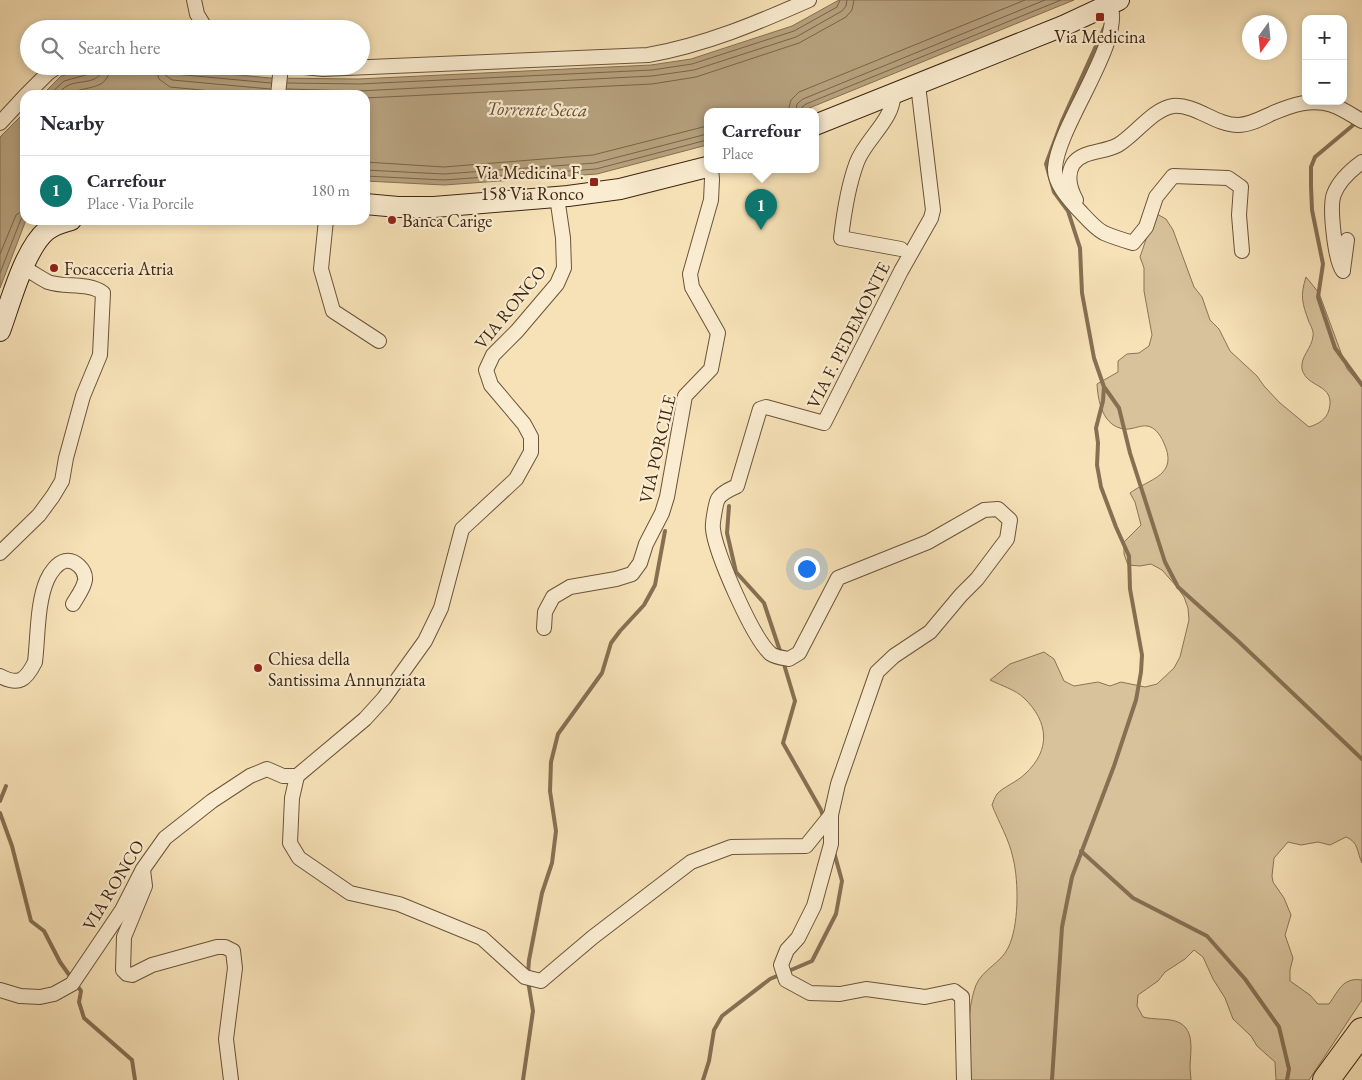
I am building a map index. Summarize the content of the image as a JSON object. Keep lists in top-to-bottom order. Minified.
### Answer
{"streets":{"street":["VIA RONCO","VIA F. PEDEMONTE","VIA PORCILE"]},"water":["Torrente Secca"],"places":{"transit":["Via Medicina","Via Medicina F. 158 Via Ronco"],"other":["Banca Carige","Focacceria Atria","Chiesa della Santissima Annunziata"]},"north":"bottom","page":{"map_buttons":["+","−"],"search":"Search here","heading":"Nearby","popup":["Carrefour","Place"],"list":[{"mark":"1","name":"Carrefour","note":"Place · Via Porcile","value":"180 m"}],"pins":"1"}}
